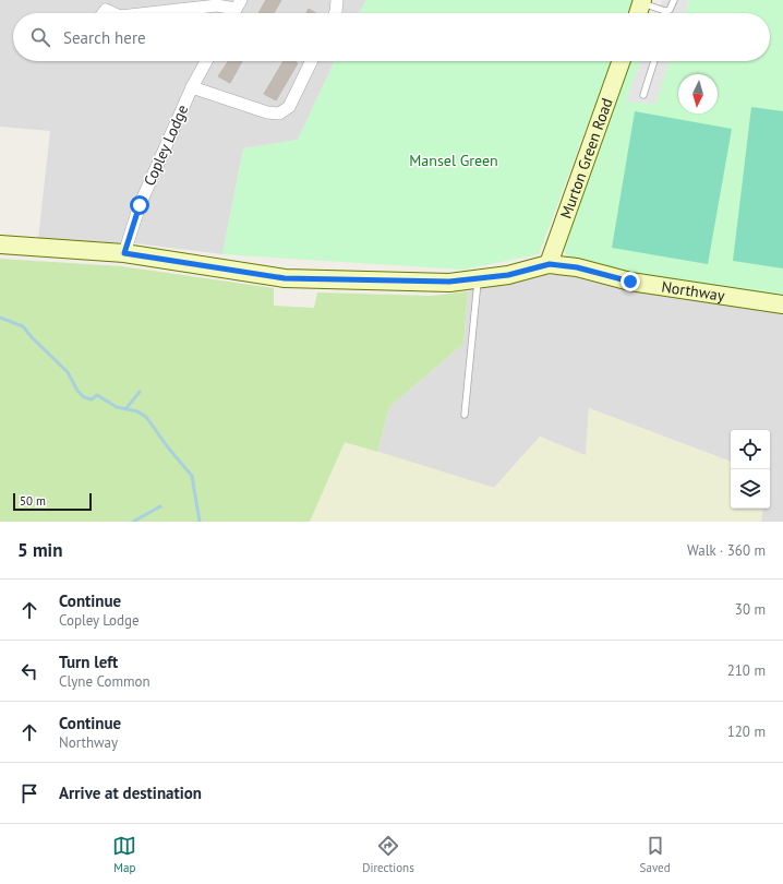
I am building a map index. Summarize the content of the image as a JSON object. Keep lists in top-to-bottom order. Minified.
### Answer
{"streets":{"main road":["Murton Green Road","Northway"],"street":["Copley Lodge"]},"crossings":[["Copley Lodge","Northway"],["Murton Green Road","Northway"]],"parks":["Mansel Green"],"scale_bar":"50 m","north":"bottom","page":{"search":"Search here","scale":"50 m","heading":["5 min","Walk · 360 m"],"list":[["Continue","Copley Lodge","30 m"],["Turn left","Clyne Common","210 m"],["Continue","Northway","120 m"],"Arrive at destination"],"nav":["Map","Directions","Saved"]}}
